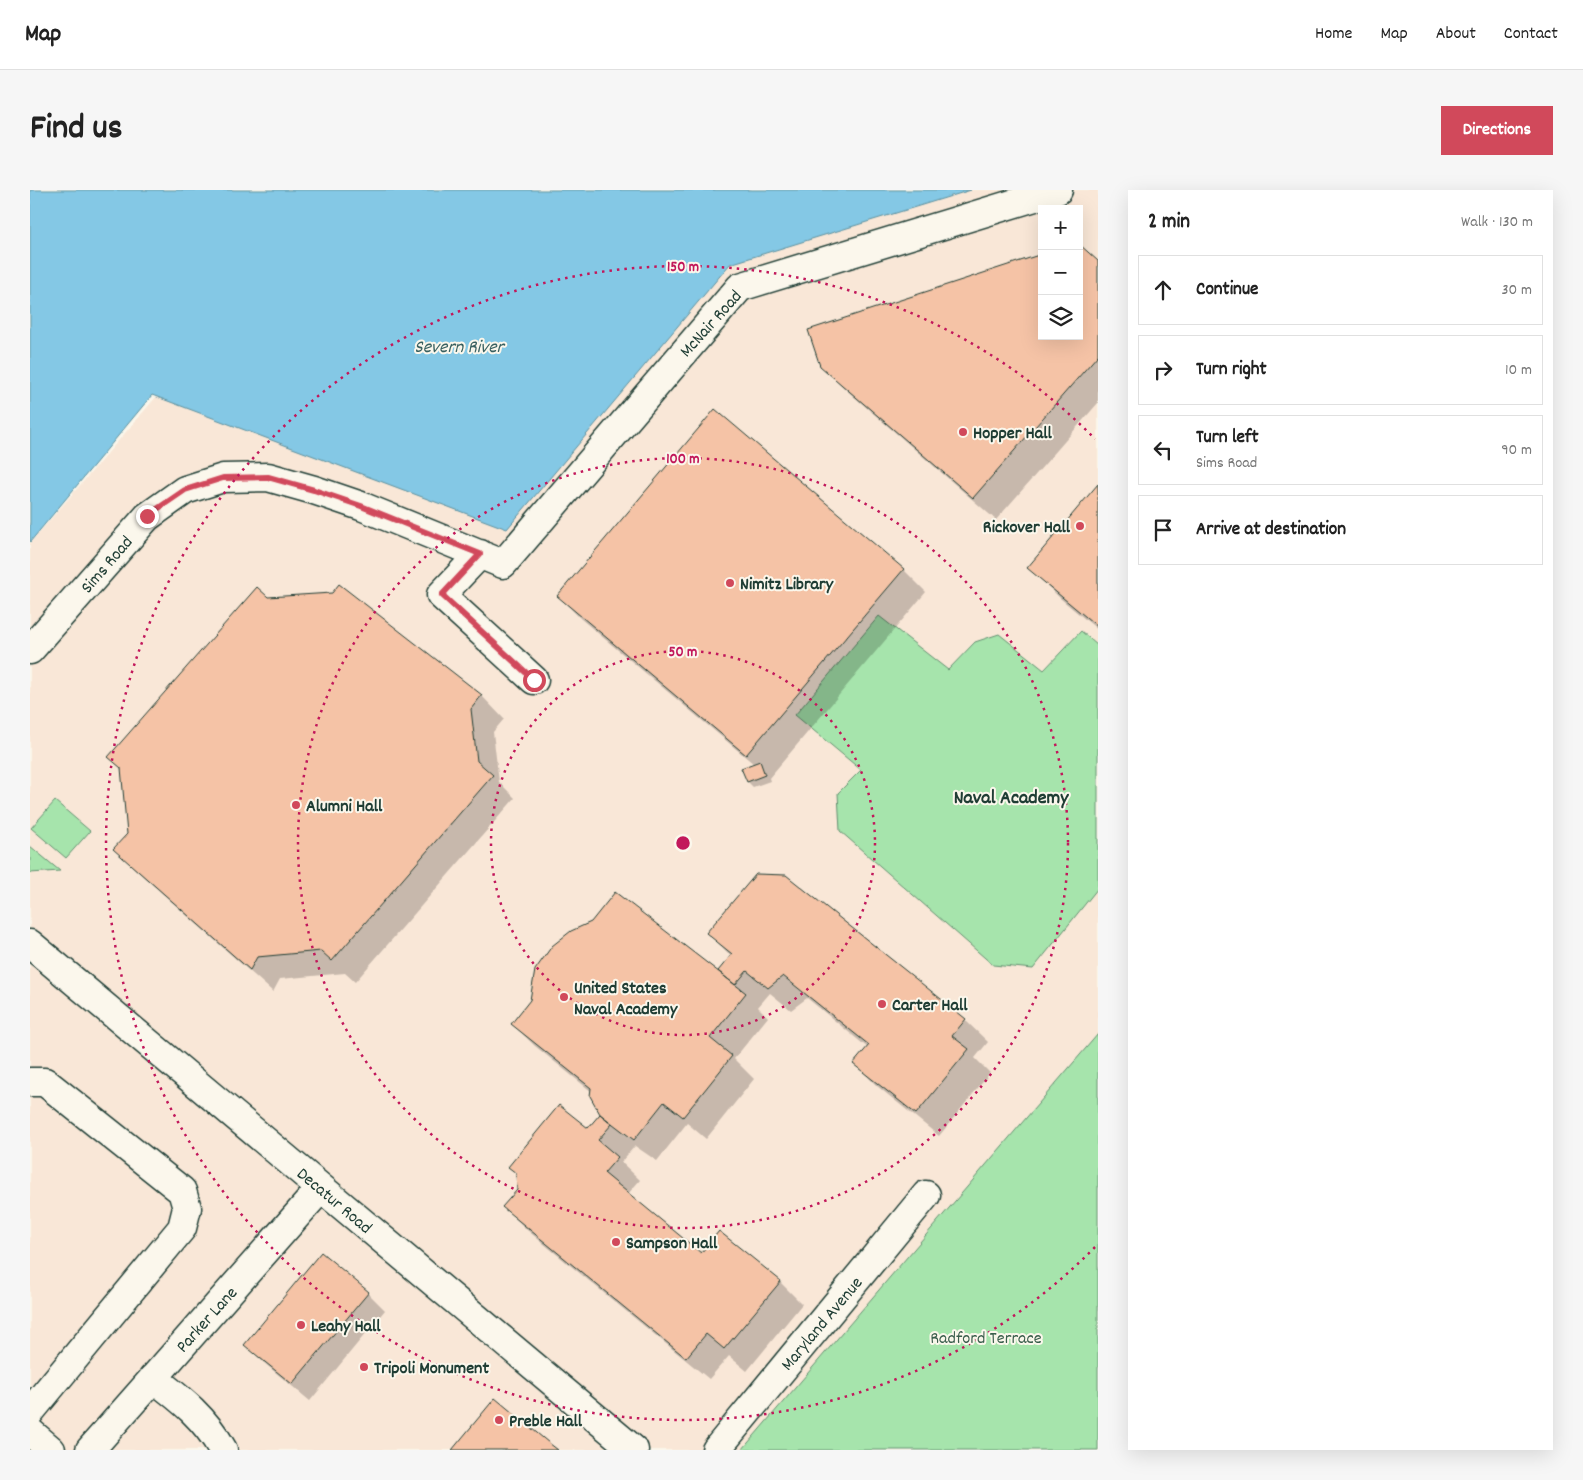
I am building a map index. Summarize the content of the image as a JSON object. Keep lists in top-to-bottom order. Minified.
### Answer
{"streets":{"street":["McNair Road","Sims Road","Decatur Road","Parker Lane","Maryland Avenue"]},"crossings":[["McNair Road","Sims Road"],["Decatur Road","Parker Lane"]],"districts":["Naval Academy"],"water":["Severn River"],"parks":["Radford Terrace"],"places":["Hopper Hall","Rickover Hall","Nimitz Library","Alumni Hall","United States Naval Academy","Carter Hall","Sampson Hall","Leahy Hall","Tripoli Monument","Preble Hall"],"page":{"header":"Map","nav":["Home","Map","About","Contact"],"title":"Find us","buttons":"Directions","heading":["2 min","Walk · 130 m"],"map_buttons":["+","−"],"list":[["Continue","30 m"],["Turn right","10 m"],["Turn left","Sims Road","90 m"],"Arrive at destination"]},"rings":["150 m","100 m","50 m"]}
